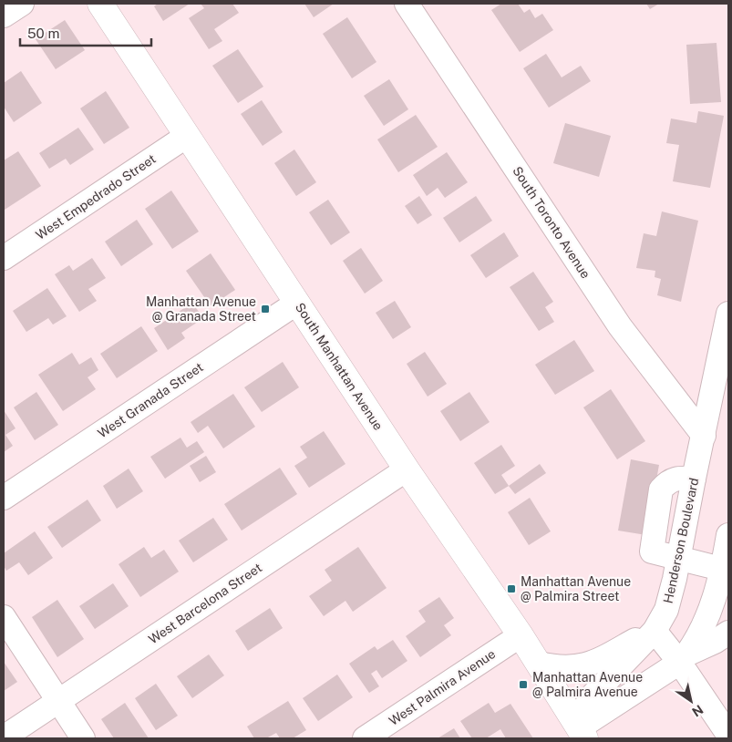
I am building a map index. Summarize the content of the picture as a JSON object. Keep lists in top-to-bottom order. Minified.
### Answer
{"streets":{"main road":["South Manhattan Avenue"],"street":["West Empedrado Street","South Toronto Avenue","West Granada Street","Henderson Boulevard","West Barcelona Street","West Palmira Avenue"]},"crossings":[["West Empedrado Street","South Manhattan Avenue"],["South Toronto Avenue","Henderson Boulevard"],["South Manhattan Avenue","West Granada Street"],["South Manhattan Avenue","Henderson Boulevard"],["South Manhattan Avenue","West Barcelona Street"],["South Manhattan Avenue","West Palmira Avenue"]],"places":{"transit":["Manhattan Avenue @ Granada Street","Manhattan Avenue @ Palmira Street","Manhattan Avenue @ Palmira Avenue"]},"scale_bar":"50 m","north":"bottom right"}
